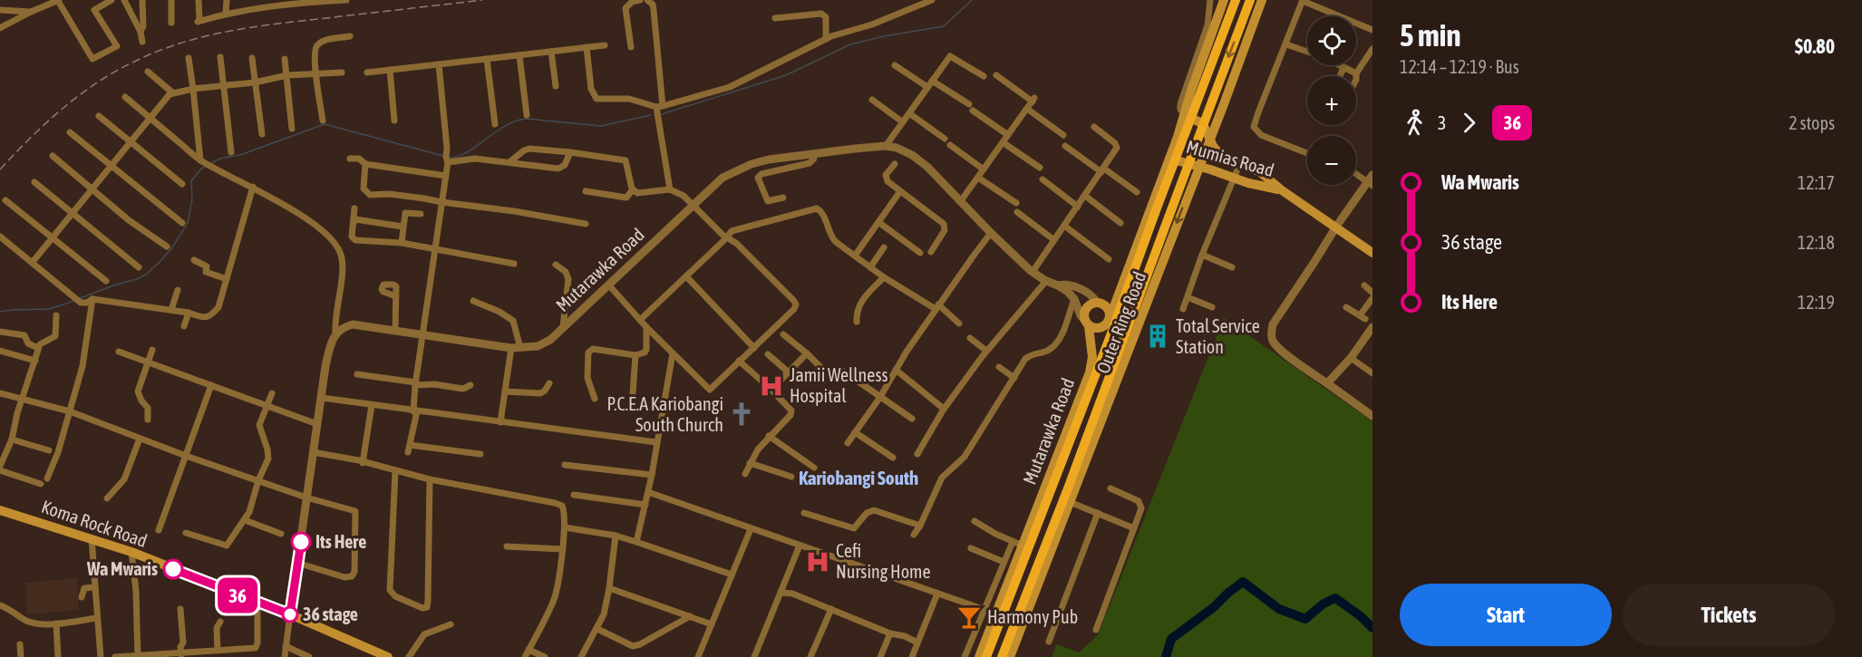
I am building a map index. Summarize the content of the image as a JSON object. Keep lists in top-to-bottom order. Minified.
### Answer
{"streets":{"main road":["Mumias Road","Mutarawka Road","Outer Ring Road","Koma Rock Road"]},"crossings":[["Mumias Road","Outer Ring Road"],["Mutarawka Road","Outer Ring Road"]],"districts":["Kariobangi South"],"places":{"building":["Total Service Station"],"hospital":["Jamii Wellness Hospital","Cefi Nursing Home"],"church":["P.C.E.A Kariobangi South Church"],"other":["Its Here","Wa Mwaris","36 stage"],"bar":["Harmony Pub"]},"lines":["bus line 36"],"page":{"on_map":"36","heading":["5 min","12:14 – 12:19 · Bus","$0.80"],"map_buttons":["+","−"],"legs":["3","36","2 stops"],"list":[{"name":"Wa Mwaris","value":"12:17"},{"name":"36 stage","value":"12:18"},{"name":"Its Here","value":"12:19"}],"buttons":["Start","Tickets"]}}
